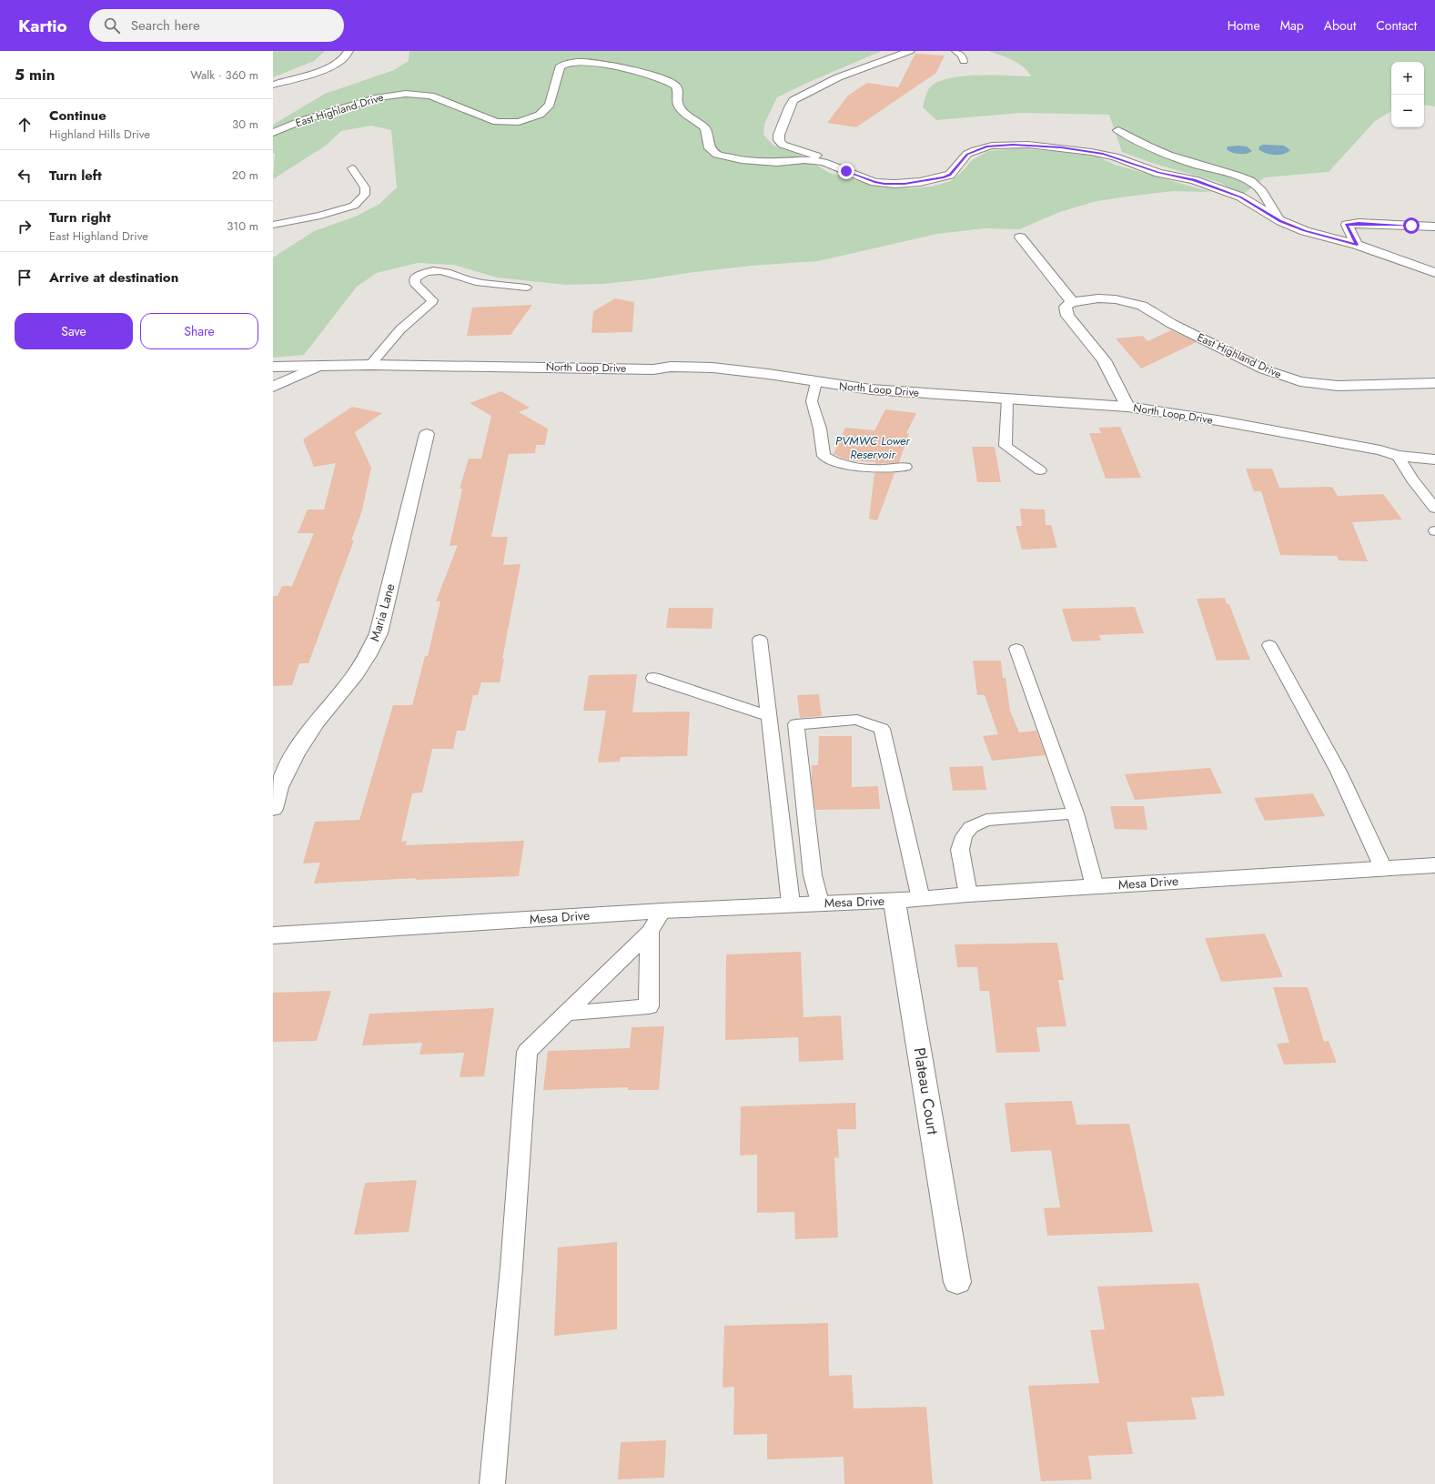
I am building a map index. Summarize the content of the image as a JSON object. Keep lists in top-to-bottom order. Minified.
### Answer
{"streets":{"street":["East Highland Drive","North Loop Drive","Maria Lane","Mesa Drive","Plateau Court"]},"crossings":[["Mesa Drive","Plateau Court"]],"water":["PVMWC Lower Reservoir"],"page":{"header":"Kartio","search":"Search here","nav":["Home","Map","About","Contact"],"heading":["5 min","Walk · 360 m"],"map_buttons":["+","−"],"list":[["Continue","Highland Hills Drive","30 m"],["Turn left","20 m"],["Turn right","East Highland Drive","310 m"],"Arrive at destination"],"buttons":["Save","Share"]}}
